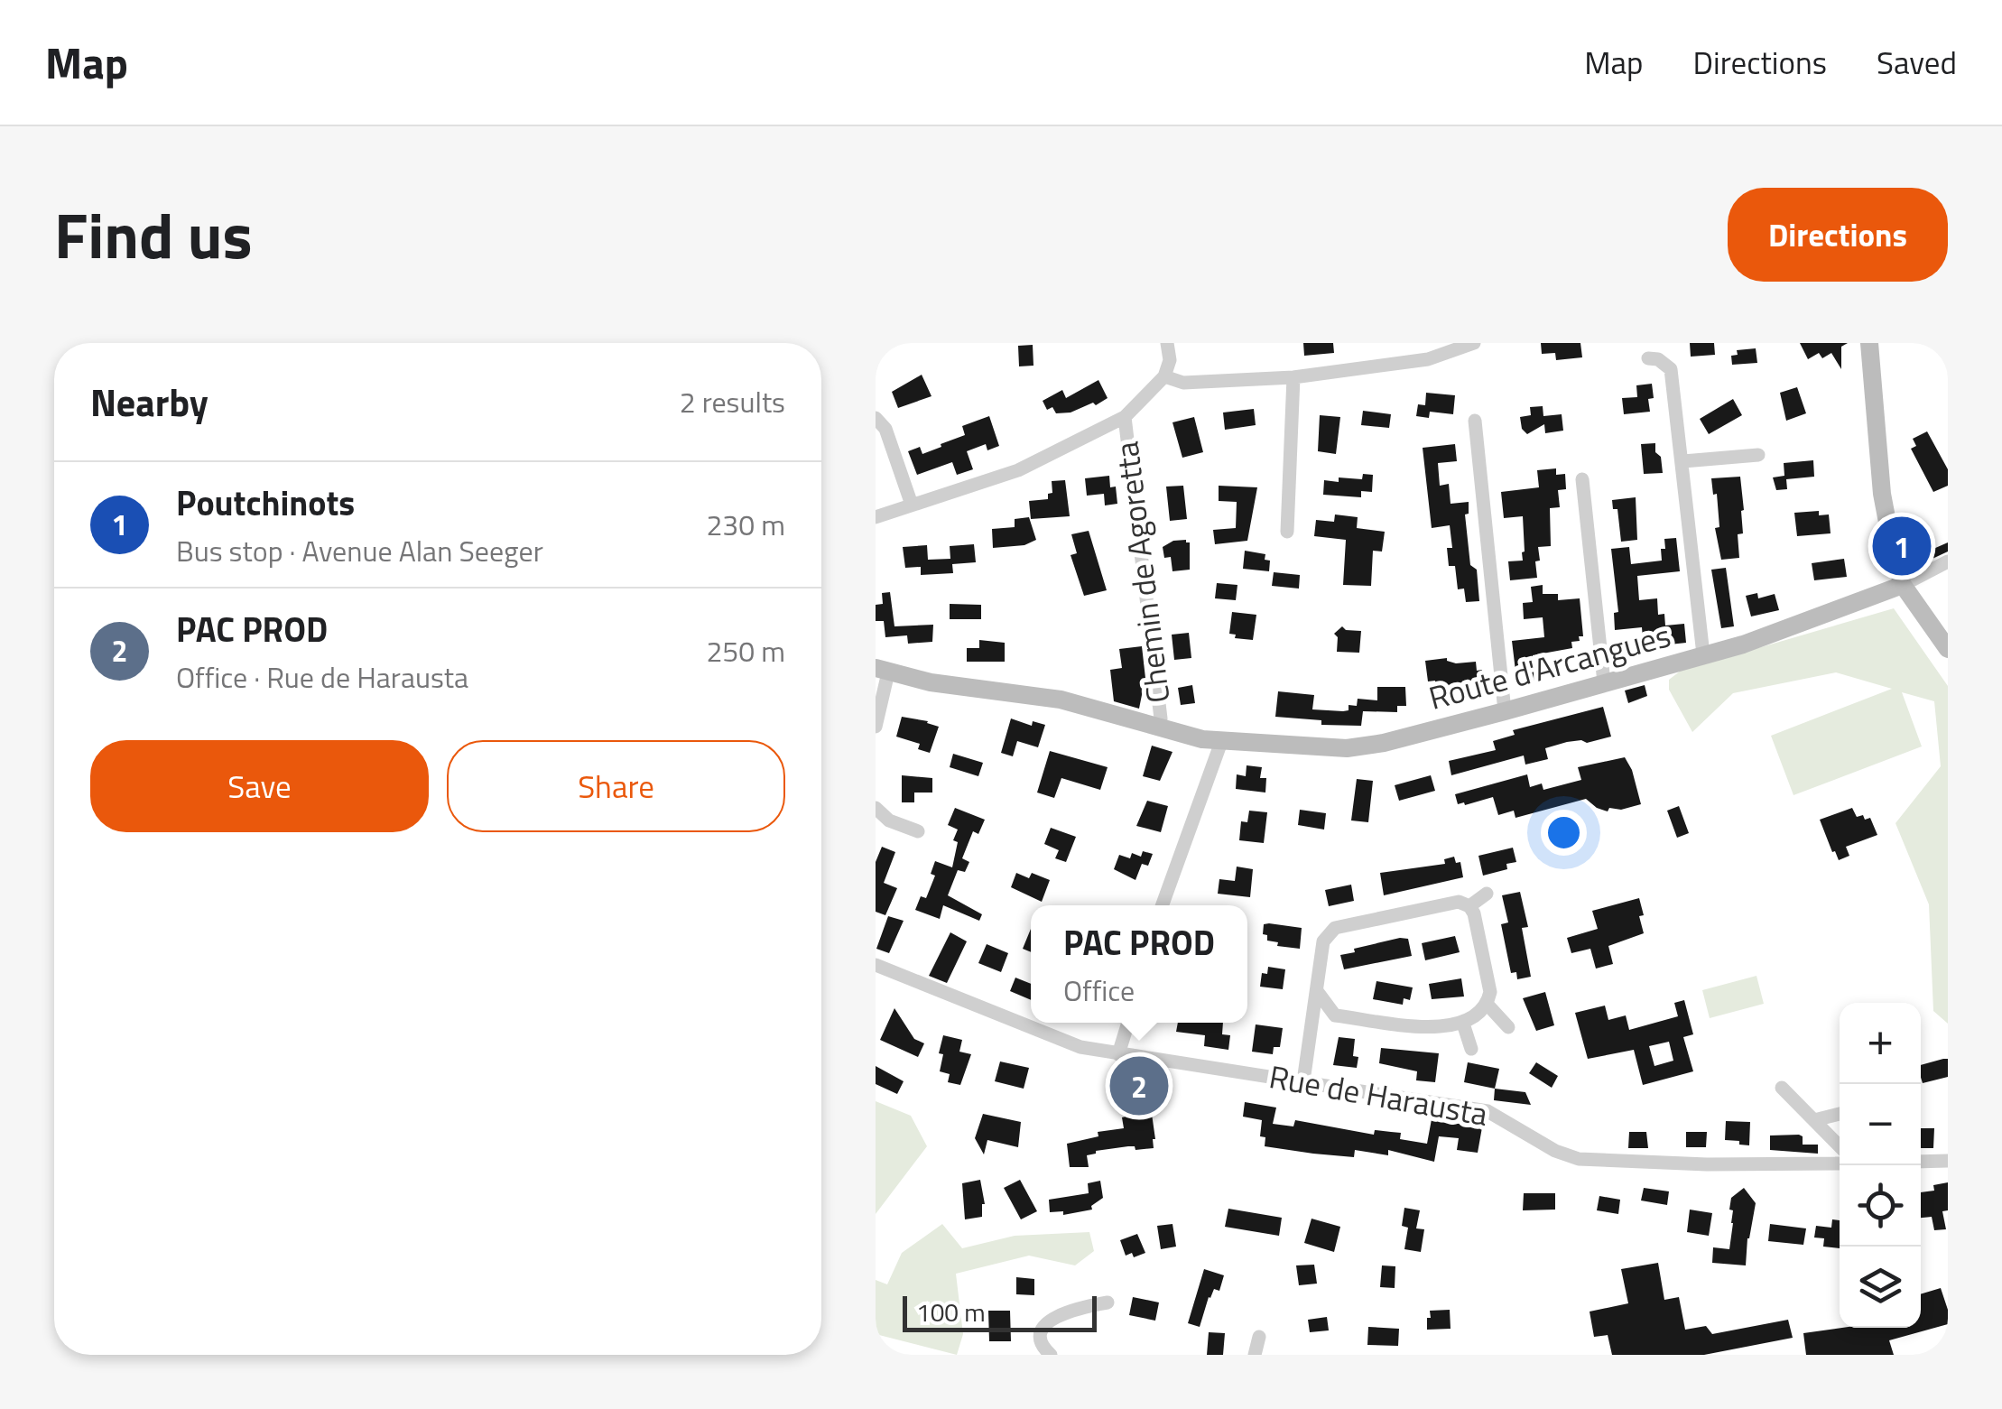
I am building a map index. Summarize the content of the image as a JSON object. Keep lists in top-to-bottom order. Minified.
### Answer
{"streets":{"street":["Chemin de Agoretta","Route d'Arcangues","Rue de Harausta"]},"crossings":[["Chemin de Agoretta","Route d'Arcangues"]],"scale_bar":"100 m","page":{"header":"Map","nav":["Map","Directions","Saved"],"title":"Find us","buttons":["Directions",["Save","Share"]],"heading":["Nearby","2 results"],"list":[{"mark":"1","name":"Poutchinots","note":"Bus stop · Avenue Alan Seeger","value":"230 m"},{"mark":"2","name":"PAC PROD","note":"Office · Rue de Harausta","value":"250 m"}],"pins":["1","2"],"popup":["PAC PROD","Office"],"map_buttons":["+","−"],"scale":"100 m"}}
